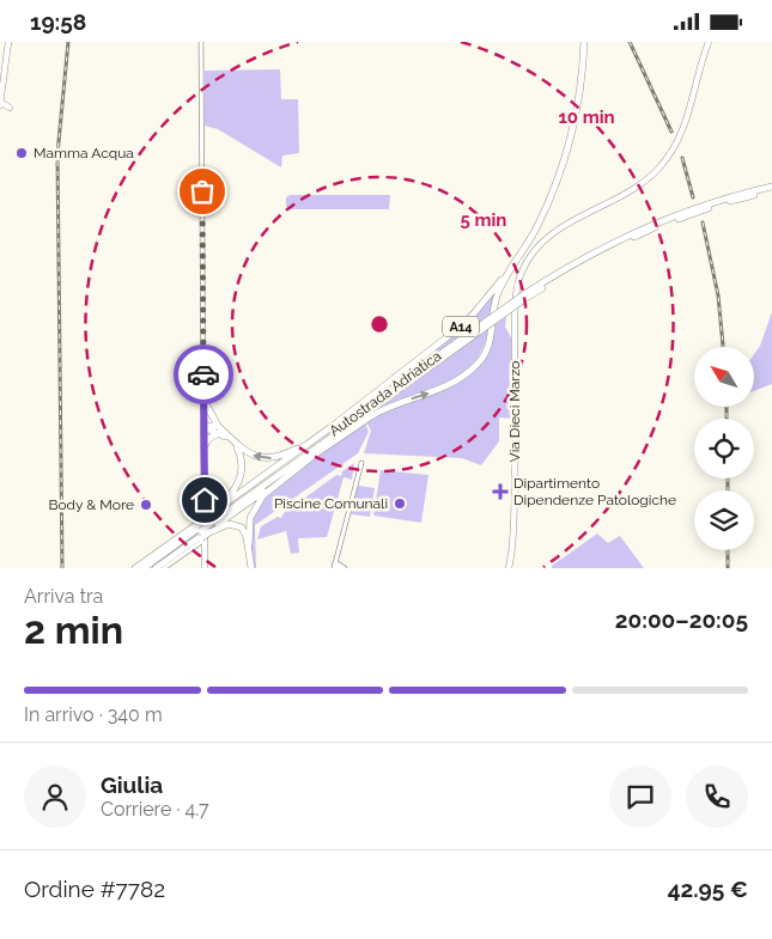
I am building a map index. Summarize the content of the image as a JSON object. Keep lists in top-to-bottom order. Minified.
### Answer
{"streets":{"highway":["A14","Autostrada Adriatica"],"main road":["Via Dieci Marzo"]},"crossings":[["A14","Autostrada Adriatica"]],"places":{"other":["Mamma Acqua","Piscine Comunali","Body & More"],"health":["Dipartimento Dipendenze Patologiche"]},"north":"top left","page":{"status":"19:58","heading":["2 min","Arriva tra","20:00–20:05"],"panel":["Giulia","Corriere · 4.7","Ordine #7782","42.95 €"],"bar":"In arrivo · 340 m"},"rings":["10 min","5 min"]}
